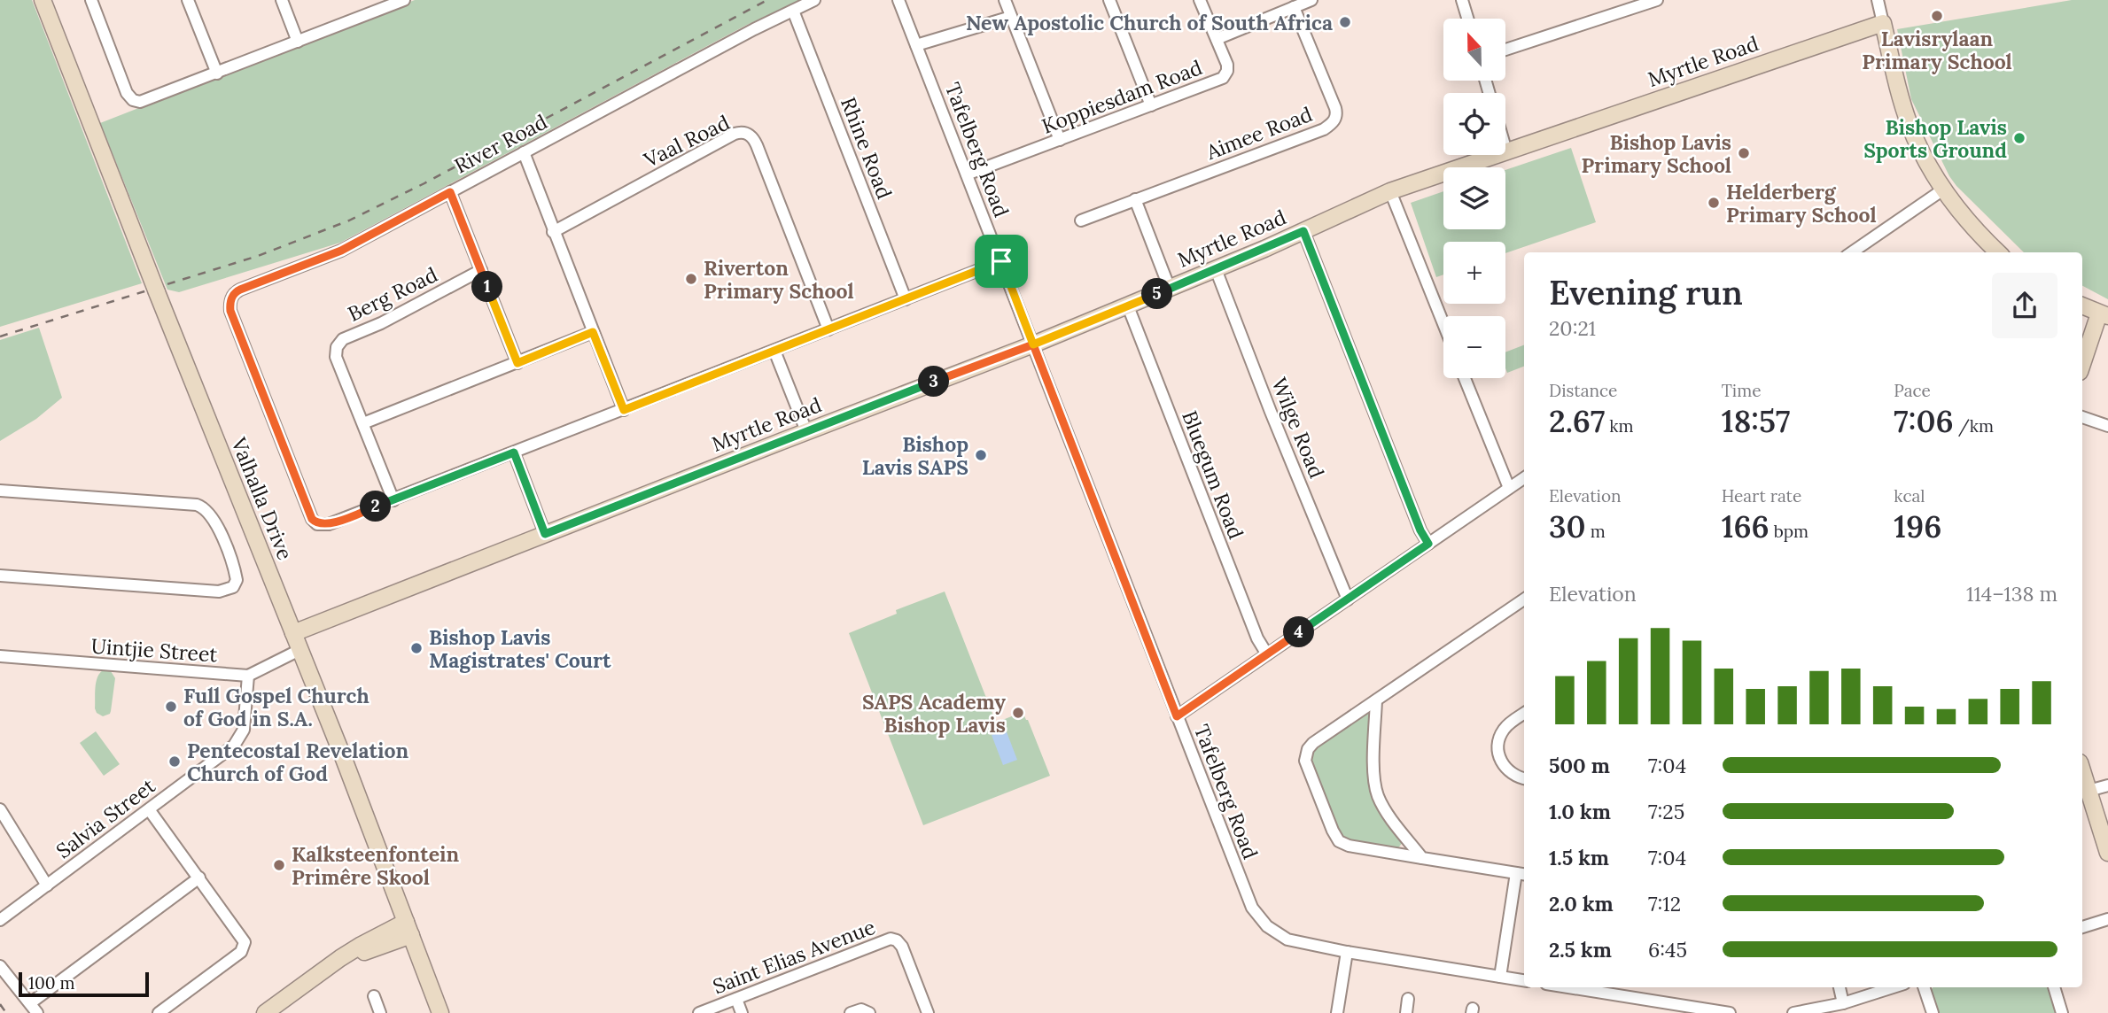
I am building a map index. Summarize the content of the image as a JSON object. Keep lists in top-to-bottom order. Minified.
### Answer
{"streets":{"street":["Myrtle Road","Koppiesdam Road","Aimee Road","Vaal Road","River Road","Rhine Road","Tafelberg Road","Berg Road","Wilge Road","Bluegum Road","Valhalla Drive","Uintjie Street","Salvia Street","Saint Elias Avenue"]},"crossings":[["Myrtle Road","Tafelberg Road"],["Myrtle Road","Wilge Road"],["Myrtle Road","Bluegum Road"],["Myrtle Road","Valhalla Drive"],["Koppiesdam Road","Aimee Road"],["Koppiesdam Road","Tafelberg Road"],["River Road","Rhine Road"],["River Road","Berg Road"],["Uintjie Street","Salvia Street"]],"places":["Lavisrylaan Primary School","New Apostolic Church of South Africa","Bishop Lavis Sports Ground","Bishop Lavis Primary School","Helderberg Primary School","Riverton Primary School","Bishop Lavis SAPS","Bishop Lavis Magistrates' Court","Full Gospel Church of God in S.A.","SAPS Academy Bishop Lavis","Pentecostal Revelation Church of God","Kalksteenfontein Primêre Skool"],"scale_bar":"100 m","north":"top","page":{"map_buttons":["+","−"],"heading":["Evening run","20:21"],"pins":["1","5","3","2","4"],"stats":[["Distance","2.67 km"],["Time","18:57"],["Pace","7:06 /km"],["Elevation","30 m"],["Heart rate","166 bpm"],["kcal","196"]],"chart":["Elevation","114–138 m"],"list":[{"name":"500 m","note":"7:04"},{"name":"1.0 km","note":"7:25"},{"name":"1.5 km","note":"7:04"},{"name":"2.0 km","note":"7:12"},{"name":"2.5 km","note":"6:45"}],"scale":"100 m"}}
